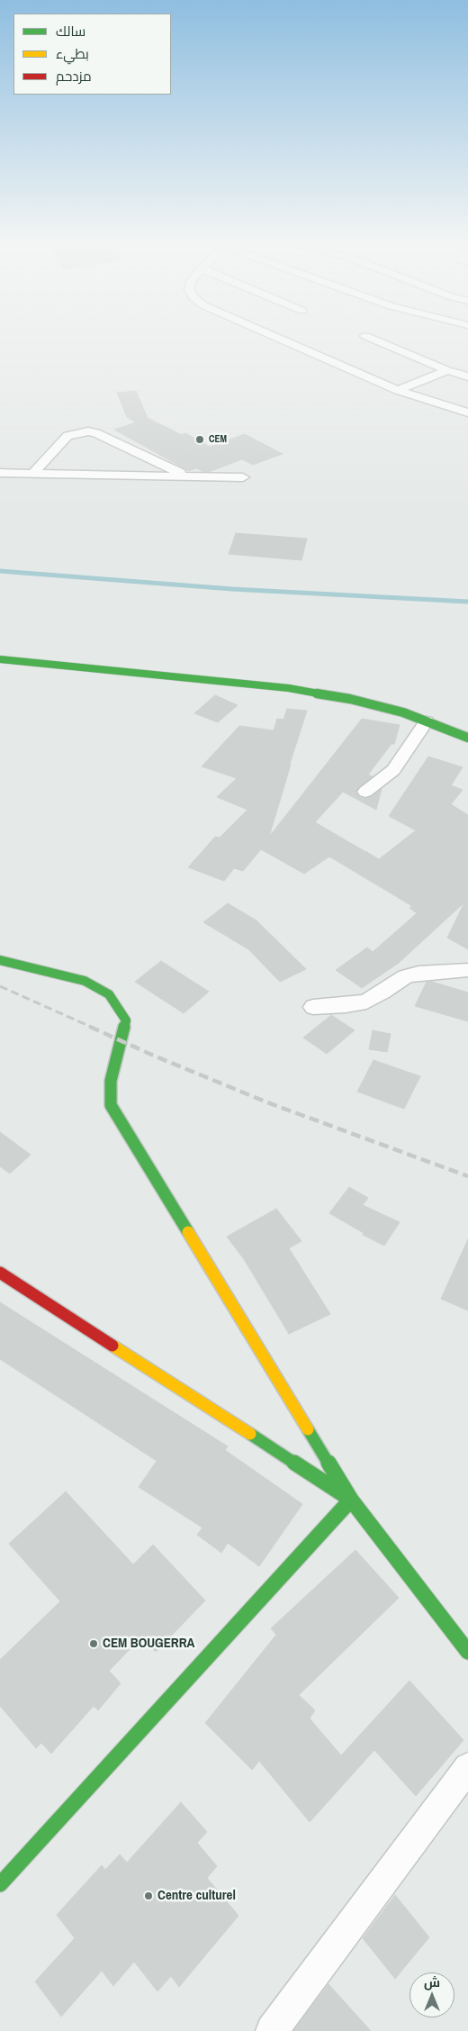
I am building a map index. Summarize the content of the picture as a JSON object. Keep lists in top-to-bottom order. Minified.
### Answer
{"places":["CEM","CEM BOUGERRA","Centre culturel"],"legend":["سالك","بطيء","مزدحم"],"north":"top"}
